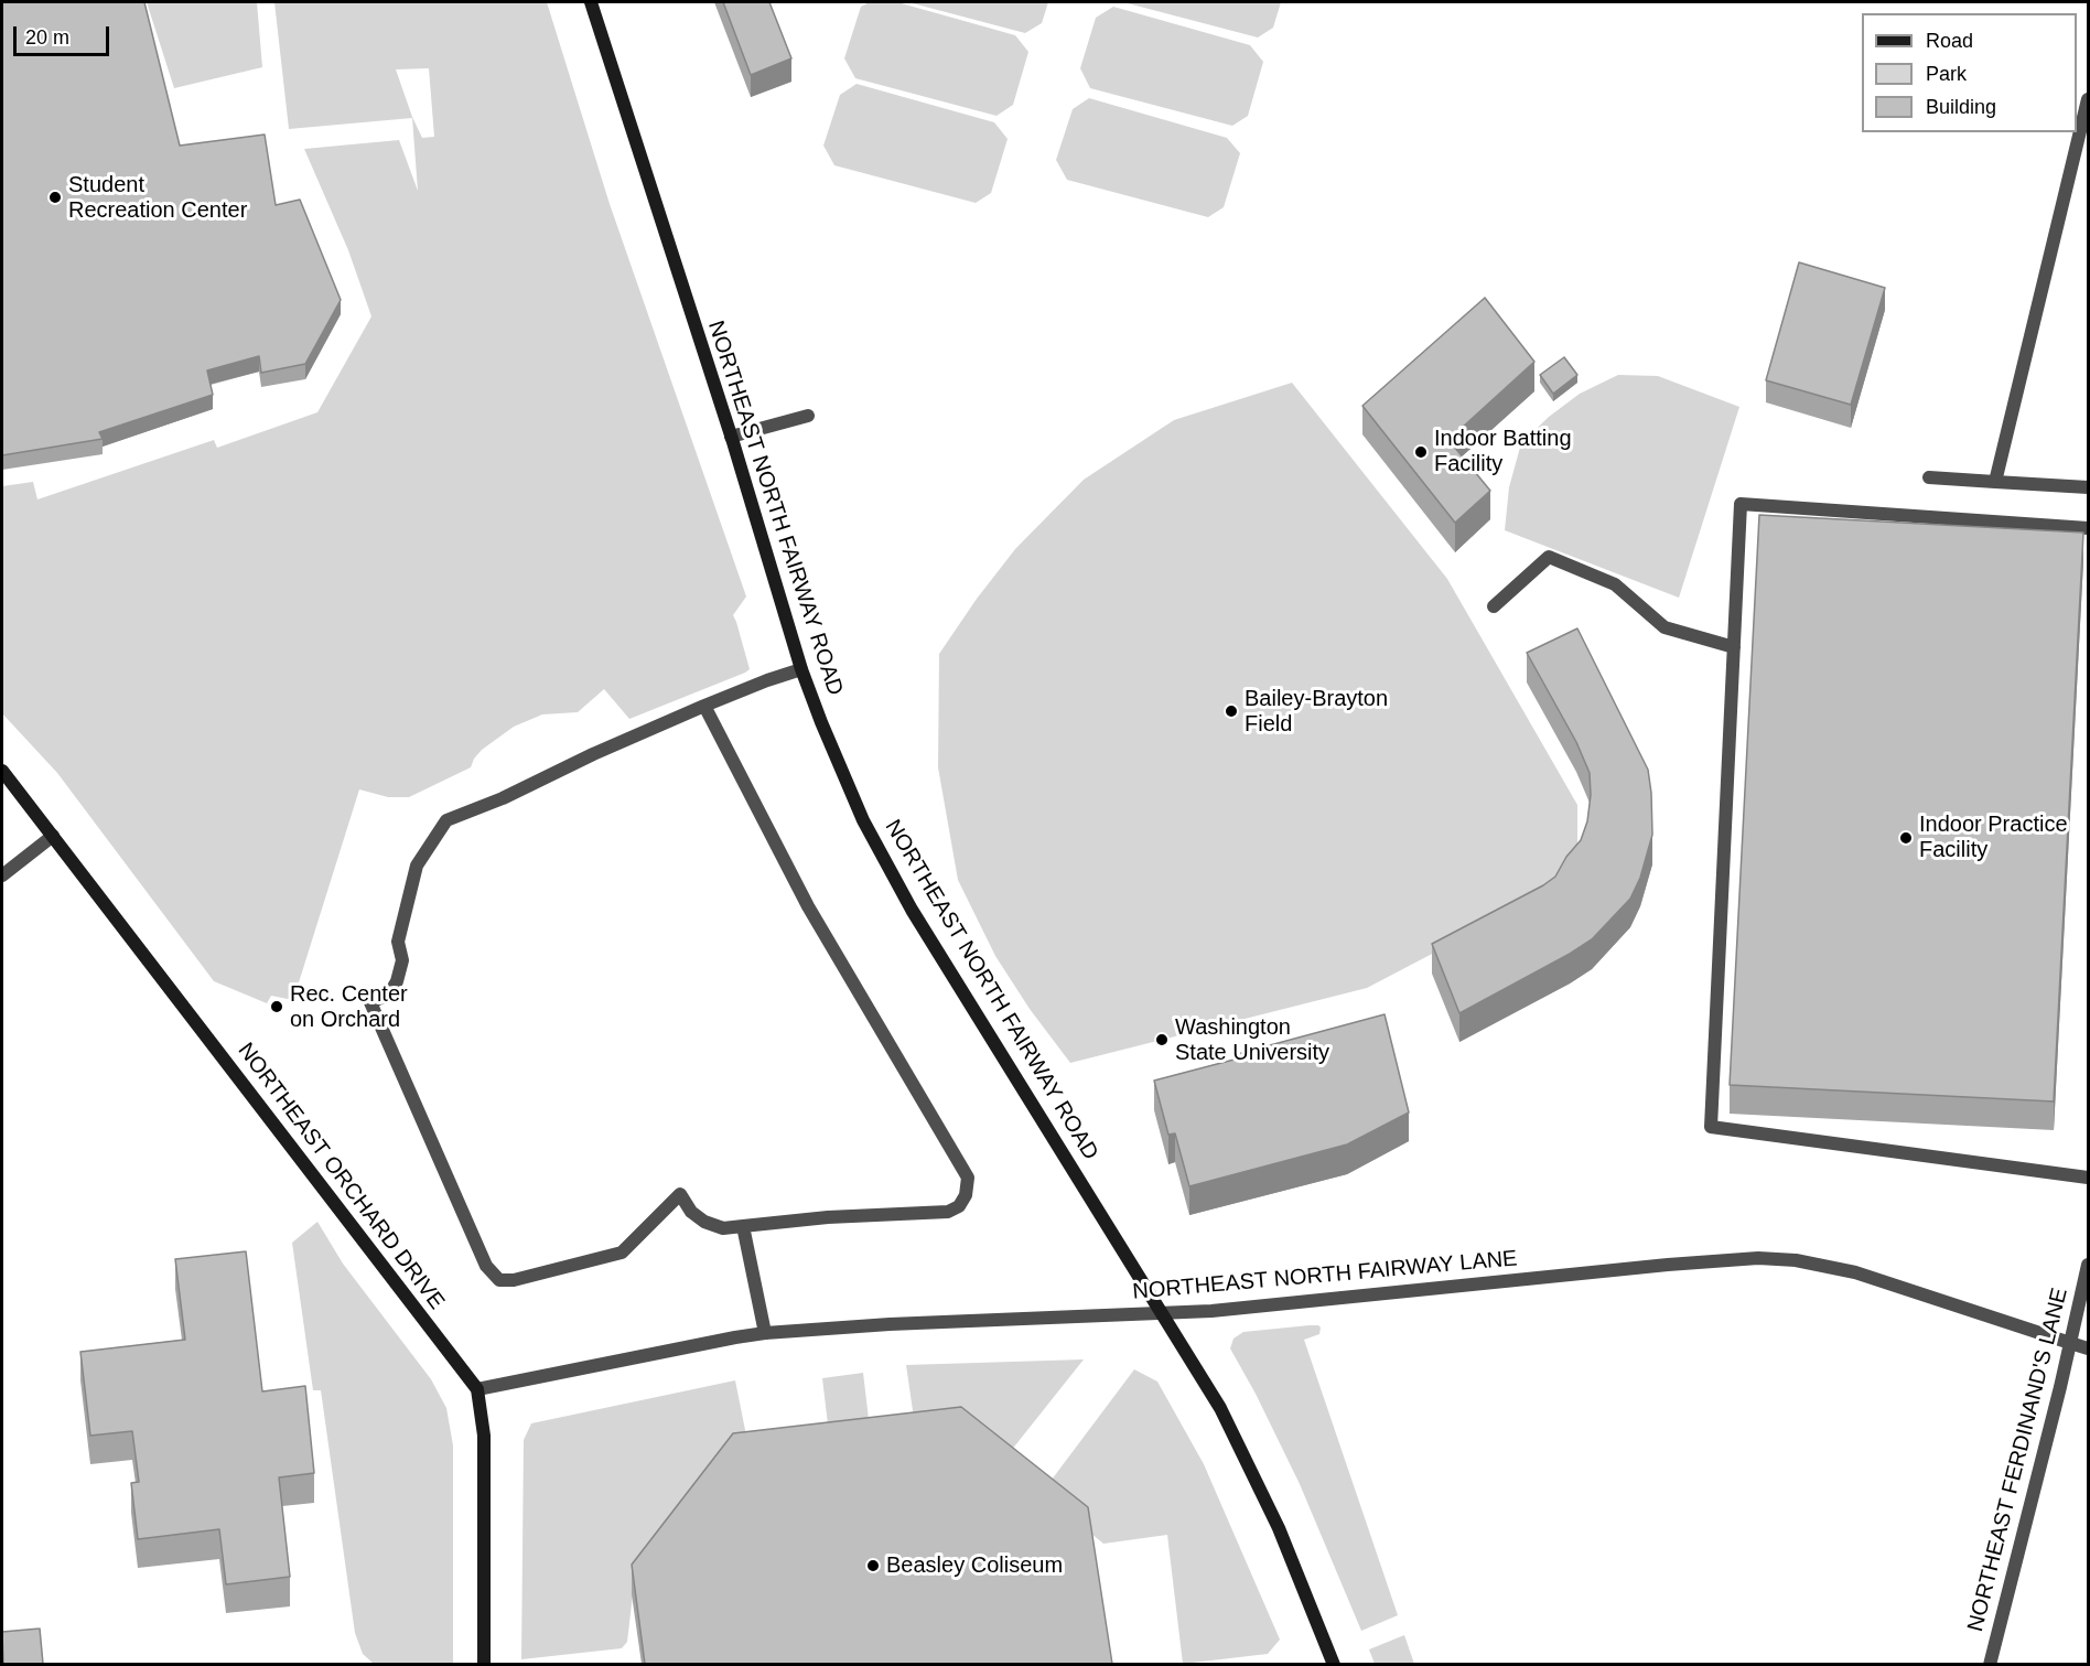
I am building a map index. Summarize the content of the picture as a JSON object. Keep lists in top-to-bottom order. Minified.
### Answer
{"streets":{"street":["NORTHEAST NORTH FAIRWAY ROAD","NORTHEAST ORCHARD DRIVE","NORTHEAST NORTH FAIRWAY LANE","NORTHEAST FERDINAND'S LANE"]},"crossings":[["NORTHEAST NORTH FAIRWAY ROAD","NORTHEAST NORTH FAIRWAY LANE"],["NORTHEAST ORCHARD DRIVE","NORTHEAST NORTH FAIRWAY LANE"],["NORTHEAST NORTH FAIRWAY LANE","NORTHEAST FERDINAND'S LANE"]],"places":["Student Recreation Center","Indoor Batting Facility","Bailey-Brayton Field","Indoor Practice Facility","Rec. Center on Orchard","Washington State University","Beasley Coliseum"],"legend":["Road","Park","Building"],"scale_bar":"20 m"}
